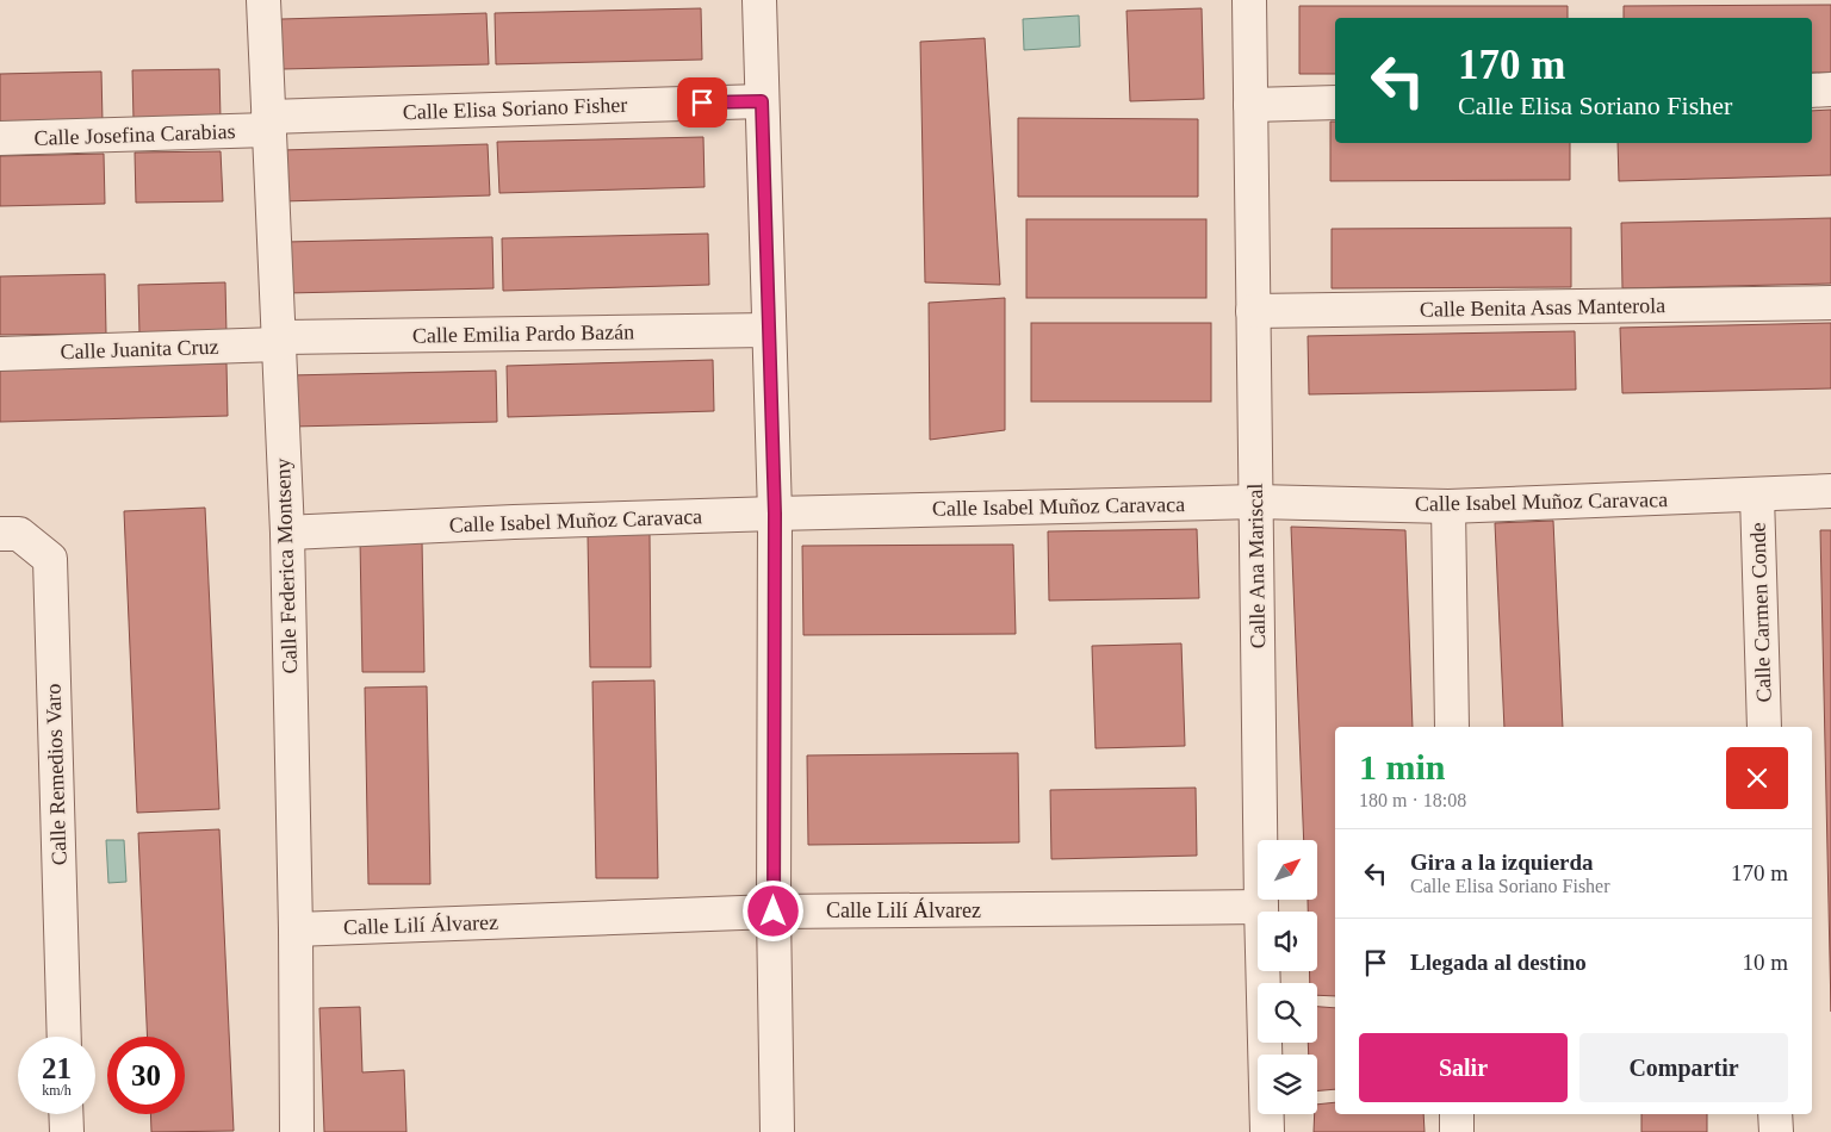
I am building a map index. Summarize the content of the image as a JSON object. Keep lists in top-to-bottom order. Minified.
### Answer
{"streets":{"street":["Calle Elisa Soriano Fisher","Calle Josefina Carabias","Calle Benita Asas Manterola","Calle Emilia Pardo Bazán","Calle Juanita Cruz","Calle Isabel Muñoz Caravaca","Calle Federica Montseny","Calle Ana Mariscal","Calle Carmen Conde","Calle Remedios Varo","Calle Lilí Álvarez"]},"crossings":[["Calle Elisa Soriano Fisher","Calle Josefina Carabias"],["Calle Elisa Soriano Fisher","Calle Federica Montseny"],["Calle Josefina Carabias","Calle Federica Montseny"],["Calle Benita Asas Manterola","Calle Ana Mariscal"],["Calle Emilia Pardo Bazán","Calle Juanita Cruz"],["Calle Emilia Pardo Bazán","Calle Federica Montseny"],["Calle Juanita Cruz","Calle Federica Montseny"],["Calle Isabel Muñoz Caravaca","Calle Federica Montseny"],["Calle Isabel Muñoz Caravaca","Calle Ana Mariscal"],["Calle Isabel Muñoz Caravaca","Calle Carmen Conde"],["Calle Federica Montseny","Calle Lilí Álvarez"],["Calle Ana Mariscal","Calle Lilí Álvarez"]],"north":"top right","page":{"turn":["170 m","Calle Elisa Soriano Fisher"],"heading":["1 min","180 m · 18:08"],"list":[{"name":"Gira a la izquierda","note":"Calle Elisa Soriano Fisher","value":"170 m"},{"name":"Llegada al destino","value":"10 m"}],"buttons":["Salir","Compartir"],"speed":"21 km/h","limit":"30"}}
